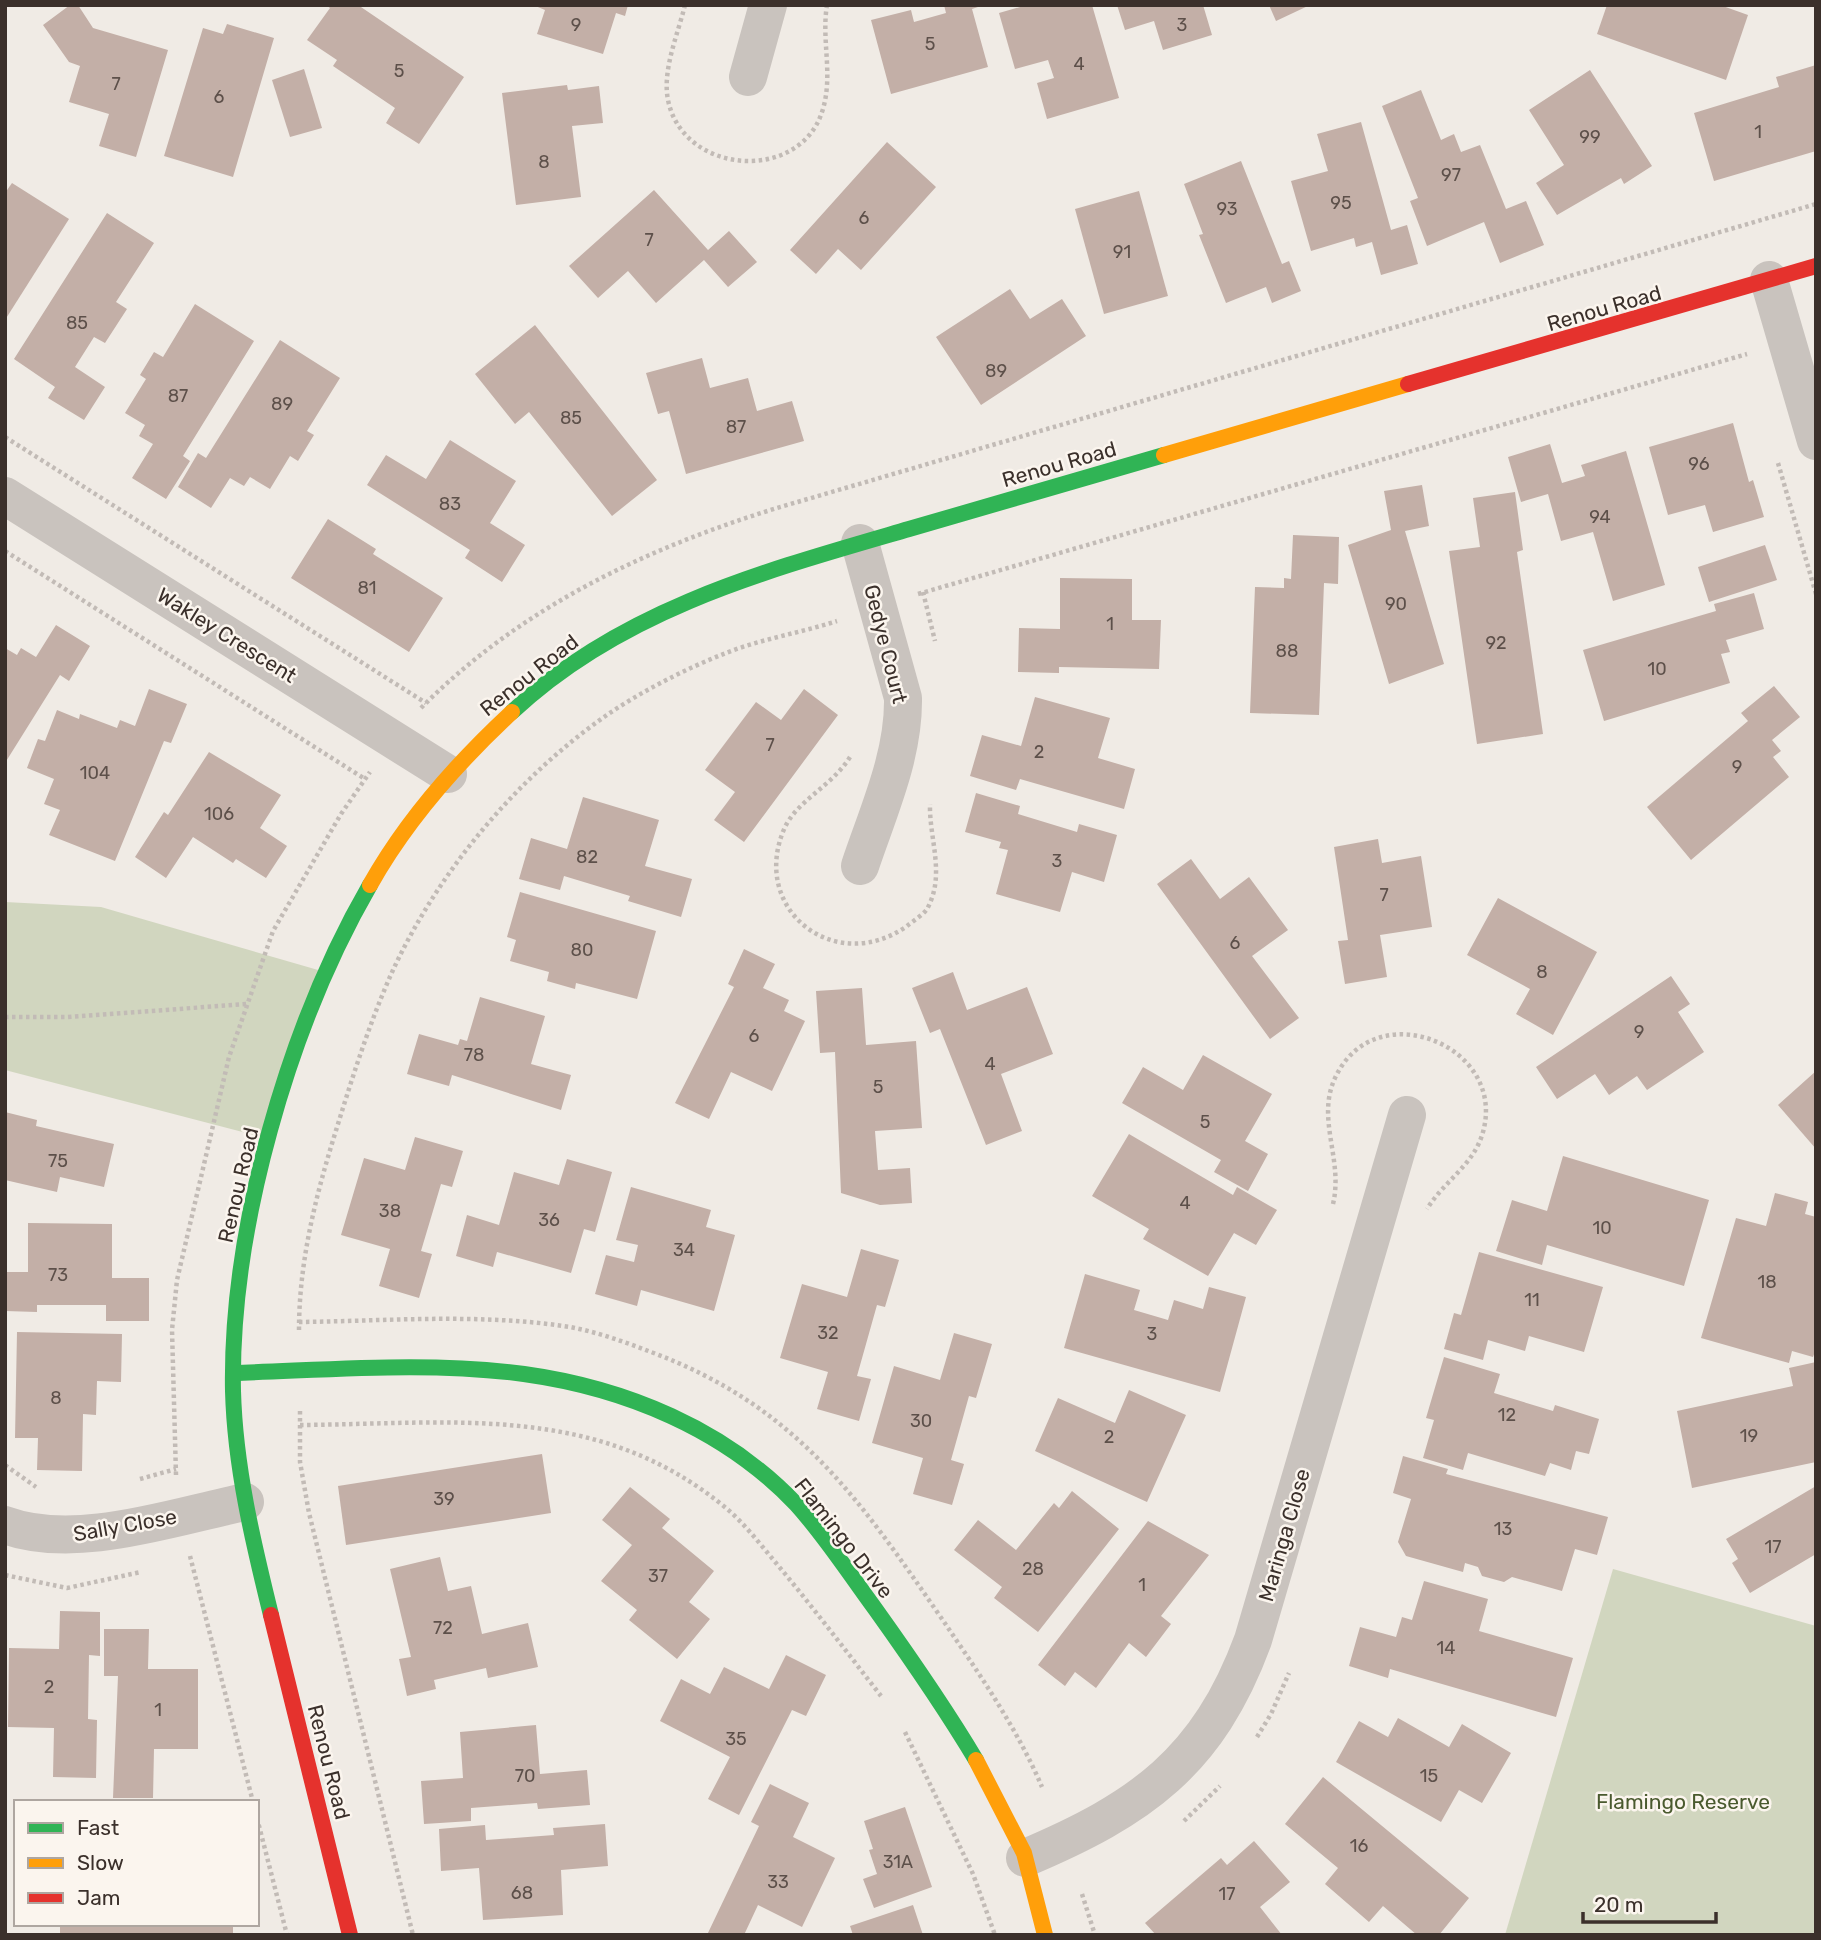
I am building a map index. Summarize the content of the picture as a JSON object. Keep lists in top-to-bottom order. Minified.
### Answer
{"streets":{"street":["Renou Road","Wakley Crescent","Gedye Court","Sally Close","Maringa Close","Flamingo Drive"]},"crossings":[["Renou Road","Wakley Crescent"],["Renou Road","Gedye Court"],["Renou Road","Sally Close"],["Renou Road","Flamingo Drive"],["Maringa Close","Flamingo Drive"]],"parks":["Flamingo Reserve"],"house_numbers":["9","3","5","4","5","7","6","1","99","8","97","95","93","6","7","91","85","89","87","89","85","87","96","83","94","81","90","1","92","88","10","7","2","9","104","106","82","3","7","6","80","8","9","6","78","4","5","5","75","4","38","36","10","34","73","18","11","32","3","8","12","30","19","2","39","13","17","28","37","1","72","14","2","1","35","70","15","16","31A","33","68","17"],"legend":["Fast","Slow","Jam"],"scale_bar":"20 m"}
